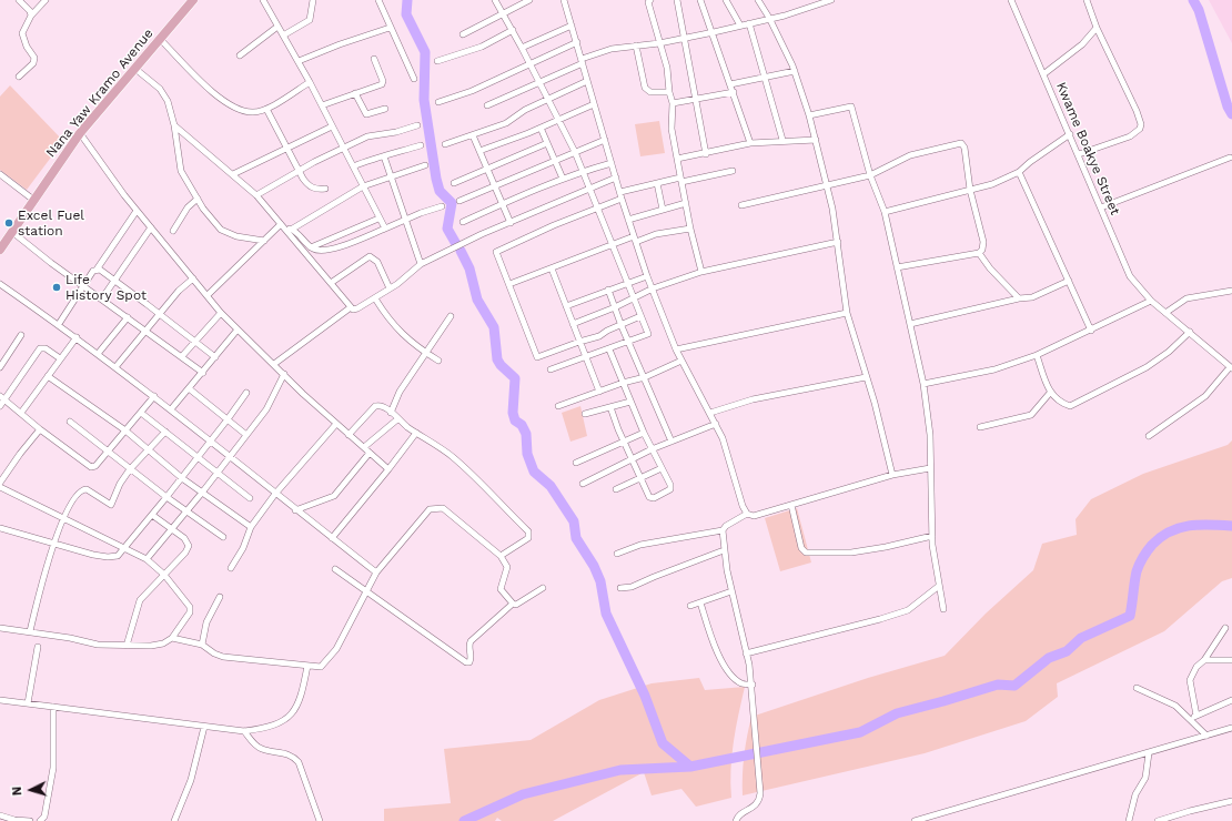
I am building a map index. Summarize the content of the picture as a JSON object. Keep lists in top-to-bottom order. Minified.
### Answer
{"streets":{"main road":["Nana Yaw Kramo Avenue"],"street":["Kwame Boakye Street"]},"places":["Excel Fuel station","Life History Spot"],"north":"left"}
